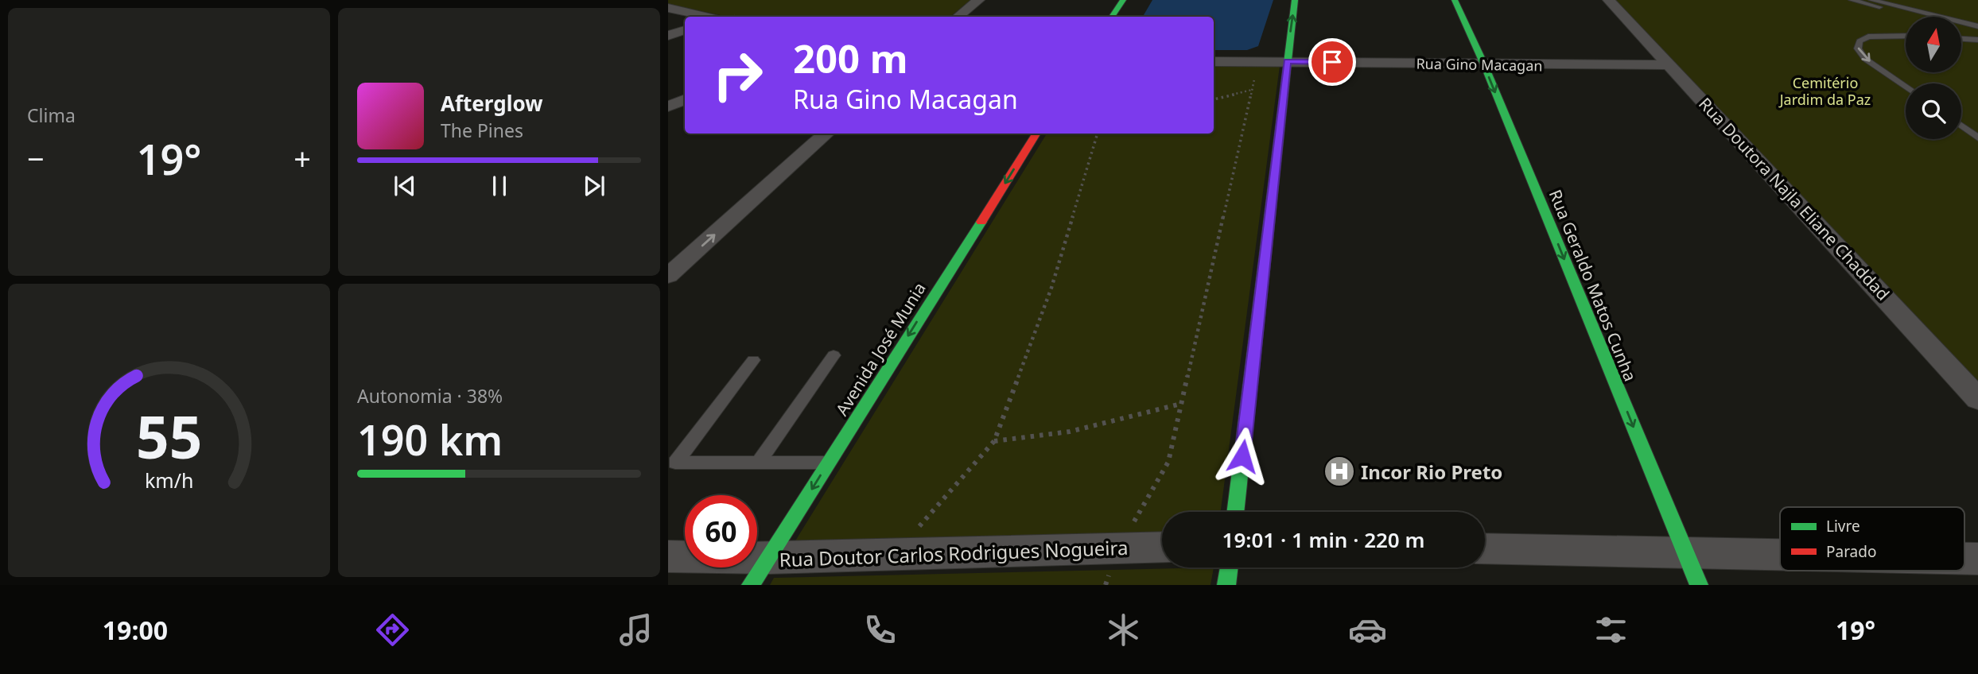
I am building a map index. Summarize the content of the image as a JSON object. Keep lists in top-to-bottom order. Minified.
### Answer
{"streets":{"main road":["Rua Geraldo Matos Cunha","Avenida José Munia"],"street":["Rua Gino Macagan","Rua Doutora Najla Eliane Chaddad","Rua Doutor Carlos Rodrigues Nogueira"]},"crossings":[["Rua Gino Macagan","Rua Doutora Najla Eliane Chaddad"],["Rua Gino Macagan","Rua Geraldo Matos Cunha"],["Avenida José Munia","Rua Doutor Carlos Rodrigues Nogueira"]],"one_way":["Rua Geraldo Matos Cunha","Avenida José Munia"],"parks":["Cemitério Jardim da Paz"],"places":{"hospital":["Incor Rio Preto"]},"legend":["Livre","Parado"],"north":"top","page":{"tile":["Clima",["Autonomia · 38%","190 km"]],"turn":["200 m","Rua Gino Macagan"],"song":["Afterglow","The Pines"],"heat":["−","19°","+"],"limit":"60","trip":"19:01 · 1 min · 220 m","tabs":["19:00","19°"],"gauge":["55","km/h"]}}
